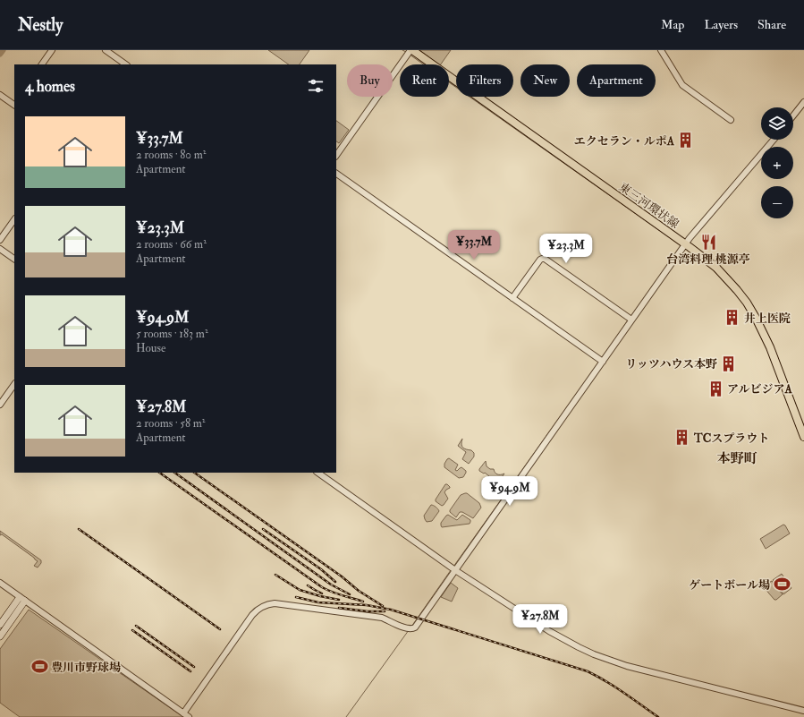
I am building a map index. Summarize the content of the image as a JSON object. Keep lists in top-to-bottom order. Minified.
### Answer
{"streets":{"main road":["東三河環状線"]},"districts":["本野町"],"places":{"building":["エクセラン・ルポA","井上医院","リッツハウス本野","アルビジアA","TCスプラウト"],"restaurant":["台湾料理 桃源亭"],"sports":["ゲートボール場","豊川市野球場"]},"page":{"header":"Nestly","nav":["Map","Layers","Share"],"chip":["Buy","Rent","Filters","New","Apartment"],"heading":"4 homes","map_buttons":["+","−"],"list":[{"name":"¥33.7M","note":"2 rooms · 80 m² · Apartment"},{"name":"¥23.3M","note":"2 rooms · 66 m² · Apartment"},{"name":"¥94.9M","note":"5 rooms · 183 m² · House"},{"name":"¥27.8M","note":"2 rooms · 58 m² · Apartment"}],"price":["¥33.7M","¥23.3M","¥94.9M","¥27.8M"]}}
